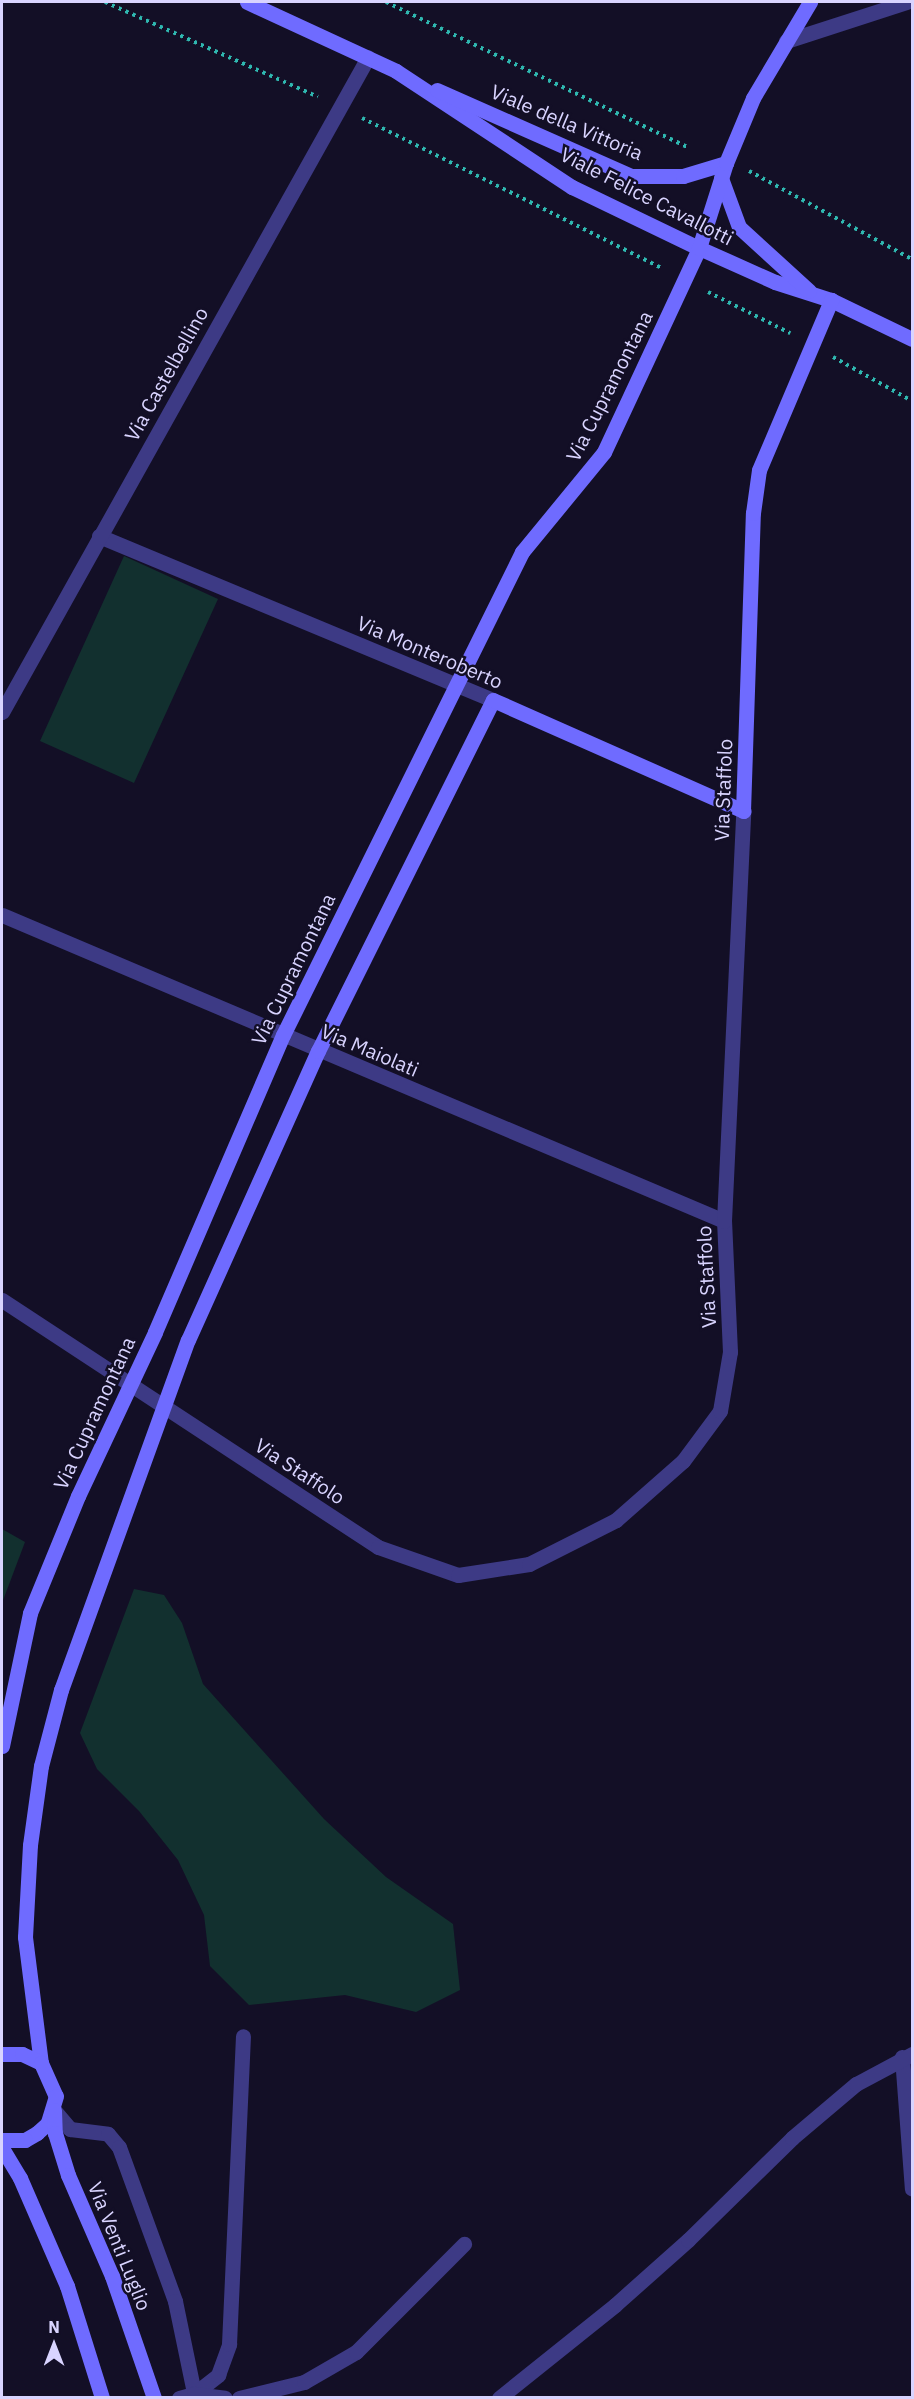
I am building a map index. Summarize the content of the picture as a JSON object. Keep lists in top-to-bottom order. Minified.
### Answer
{"streets":{"main road":["Viale della Vittoria","Viale Felice Cavallotti","Via Cupramontana","Via Monteroberto","Via Staffolo","Via Venti Luglio"],"street":["Via Castelbellino","Via Maiolati"]},"crossings":[["Viale della Vittoria","Viale Felice Cavallotti"],["Viale Felice Cavallotti","Via Castelbellino"],["Viale Felice Cavallotti","Via Cupramontana"],["Viale Felice Cavallotti","Via Staffolo"],["Via Castelbellino","Via Monteroberto"],["Via Cupramontana","Via Monteroberto"],["Via Cupramontana","Via Maiolati"],["Via Monteroberto","Via Staffolo"],["Via Staffolo","Via Maiolati"]],"north":"top"}
